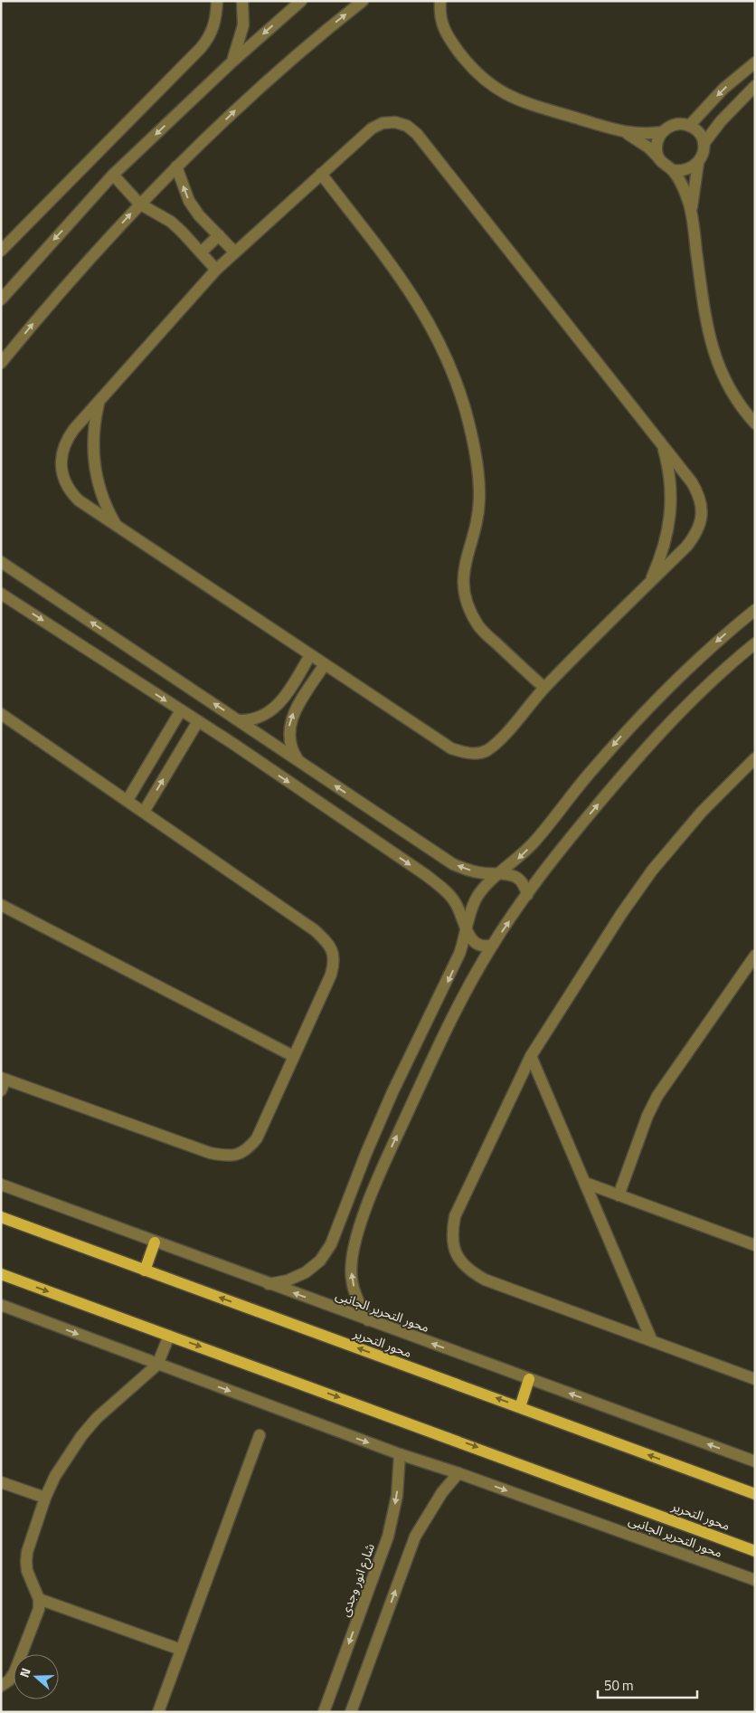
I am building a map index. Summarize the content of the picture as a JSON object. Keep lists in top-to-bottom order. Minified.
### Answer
{"streets":{"main road":["محور التحرير"],"street":["محور التحرير الجانبى","شارع انور وجدى"]},"crossings":[["محور التحرير الجانبى","شارع انور وجدى"]],"scale_bar":"50 m","north":"left"}
